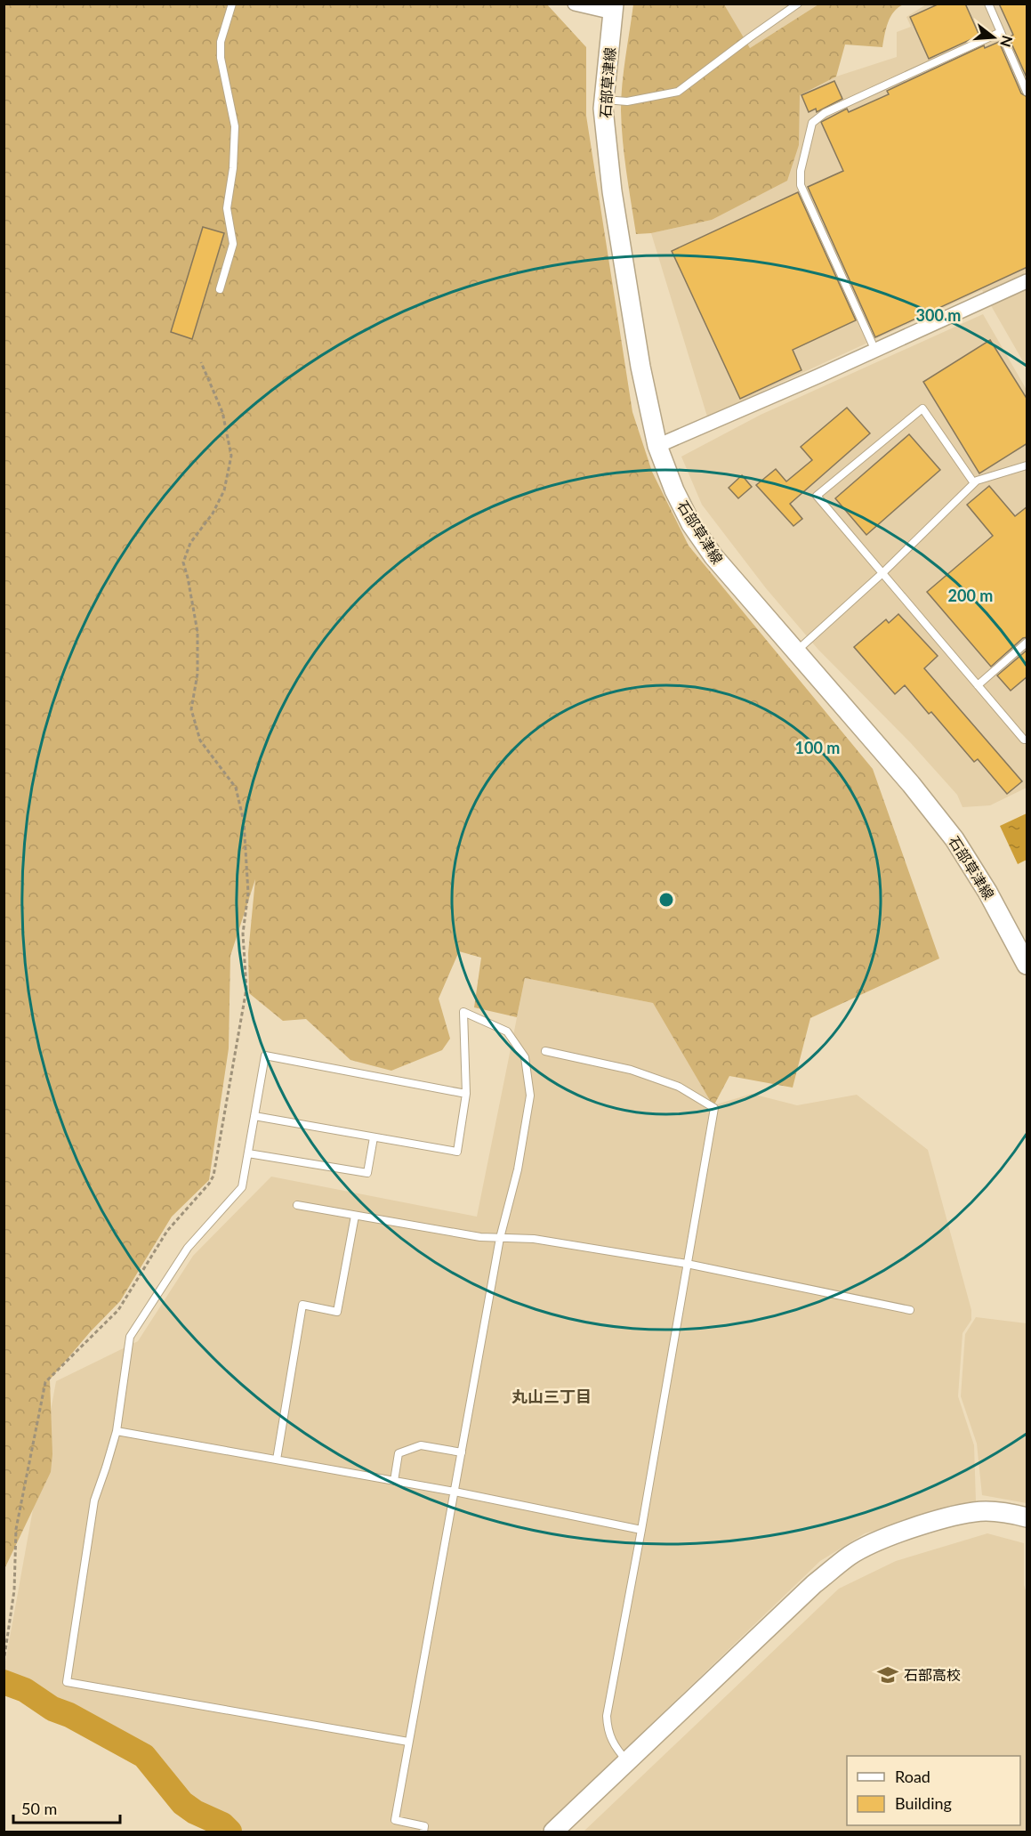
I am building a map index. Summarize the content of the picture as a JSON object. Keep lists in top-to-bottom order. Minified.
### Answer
{"streets":{"main road":["石部草津線"]},"districts":["丸山三丁目"],"places":{"school or university":["石部高校"]},"legend":["Road","Building"],"scale_bar":"50 m","north":"right","rings":["300 m","200 m","100 m"]}
